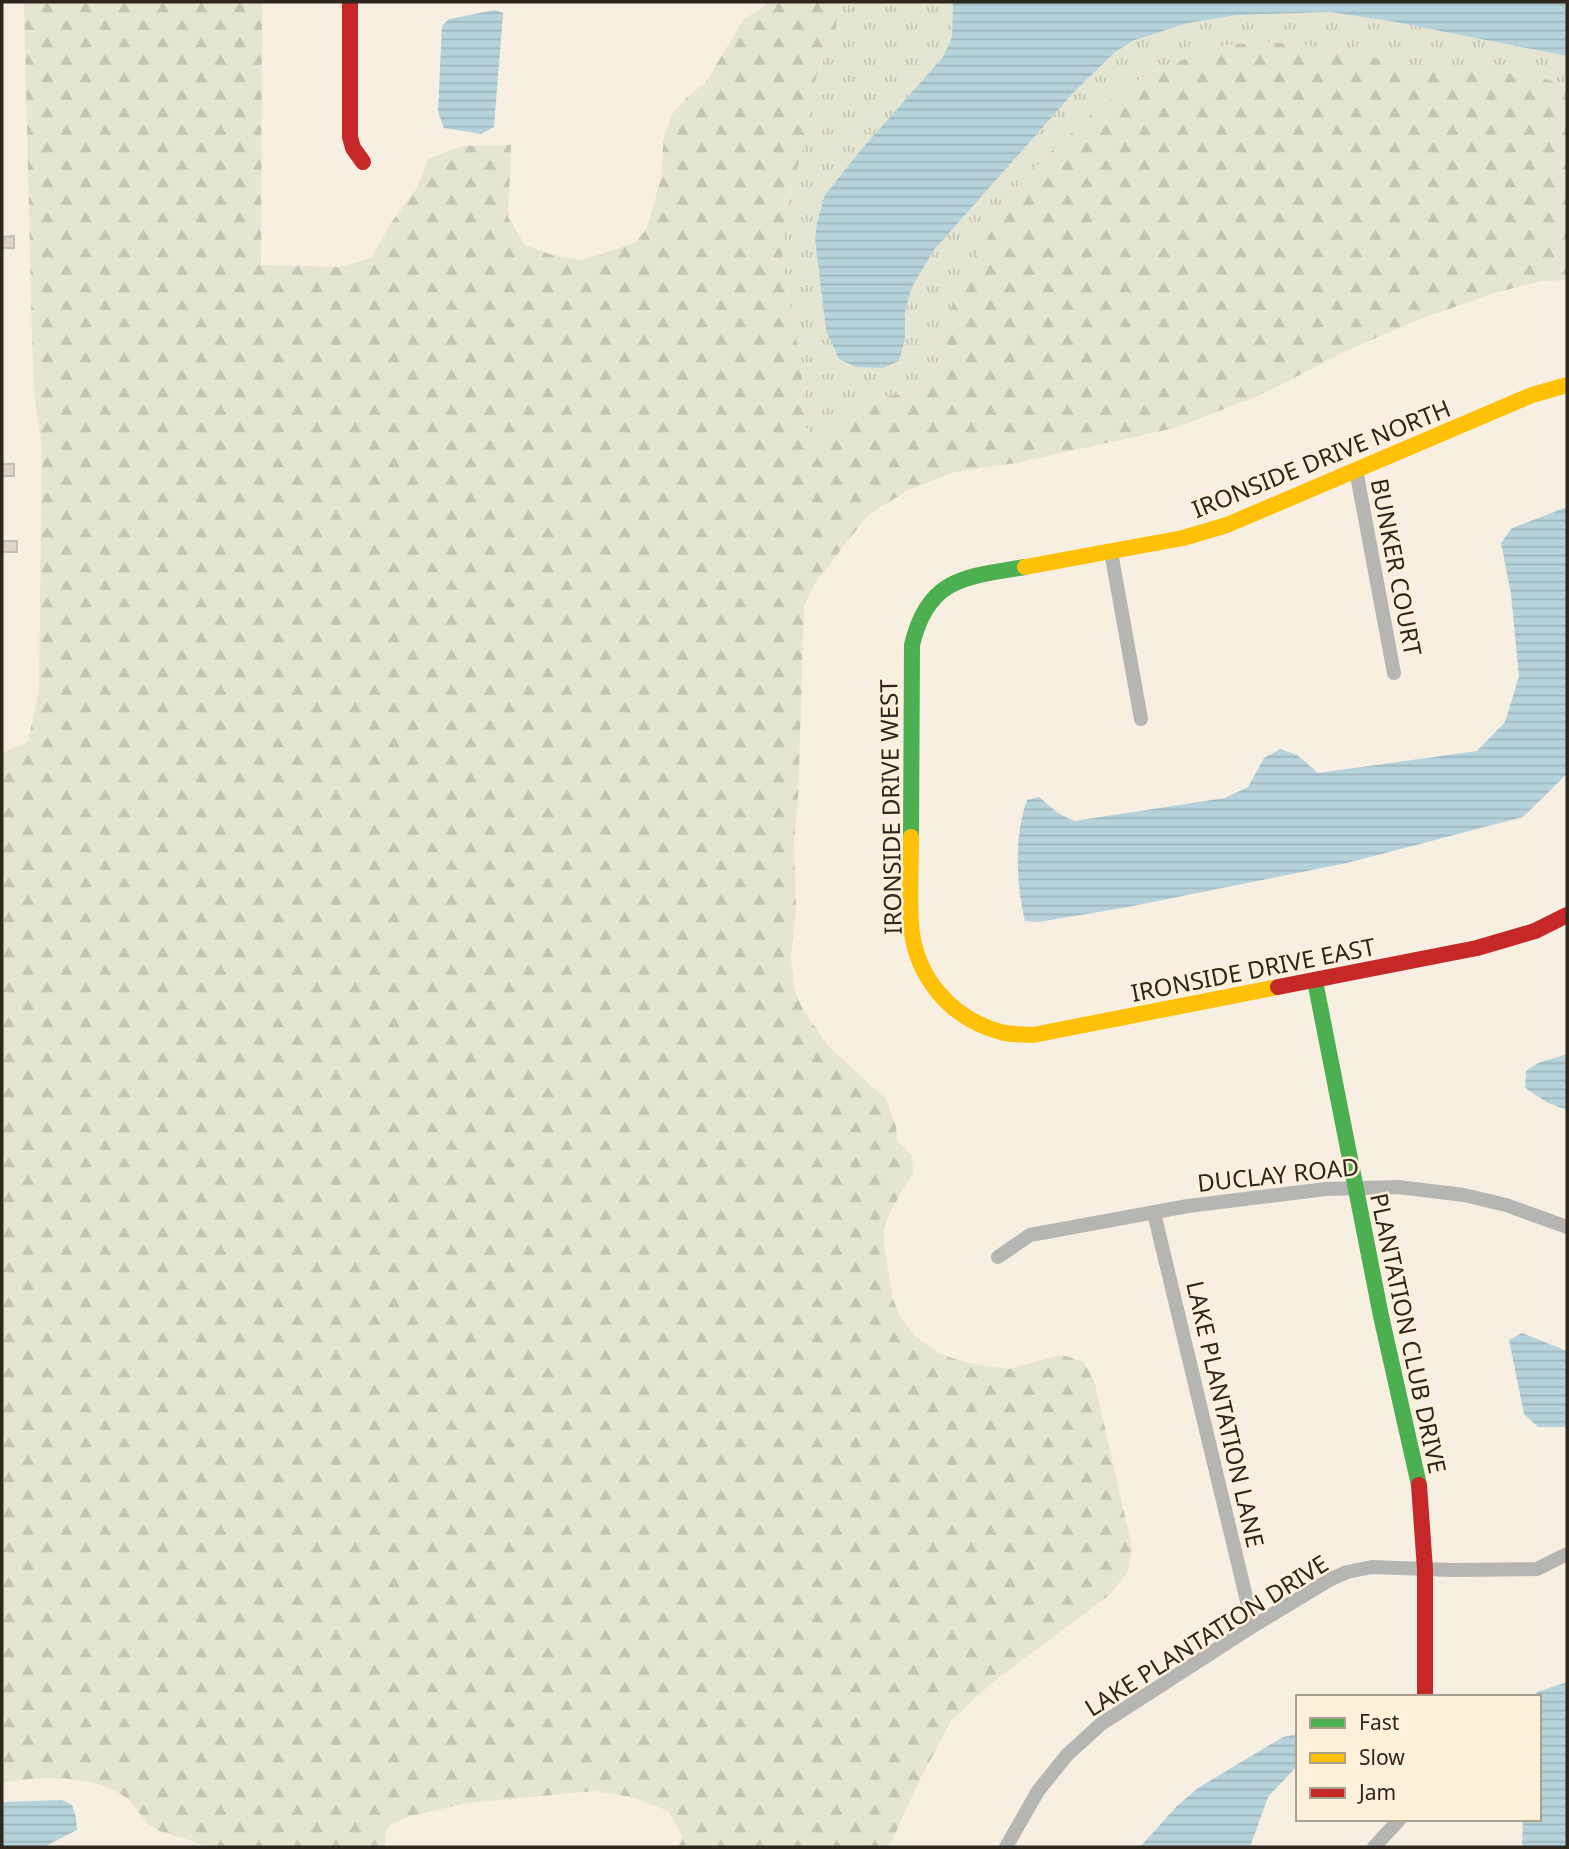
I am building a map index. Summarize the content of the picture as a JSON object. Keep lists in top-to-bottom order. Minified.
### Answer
{"streets":{"street":["IRONSIDE DRIVE NORTH","BUNKER COURT","IRONSIDE DRIVE WEST","IRONSIDE DRIVE EAST","DUCLAY ROAD","PLANTATION CLUB DRIVE","LAKE PLANTATION LANE","LAKE PLANTATION DRIVE"]},"crossings":[["IRONSIDE DRIVE NORTH","BUNKER COURT"],["IRONSIDE DRIVE NORTH","IRONSIDE DRIVE WEST"],["IRONSIDE DRIVE WEST","IRONSIDE DRIVE EAST"],["IRONSIDE DRIVE EAST","PLANTATION CLUB DRIVE"],["DUCLAY ROAD","PLANTATION CLUB DRIVE"],["DUCLAY ROAD","LAKE PLANTATION LANE"],["PLANTATION CLUB DRIVE","LAKE PLANTATION DRIVE"],["LAKE PLANTATION LANE","LAKE PLANTATION DRIVE"]],"legend":["Fast","Slow","Jam"]}
